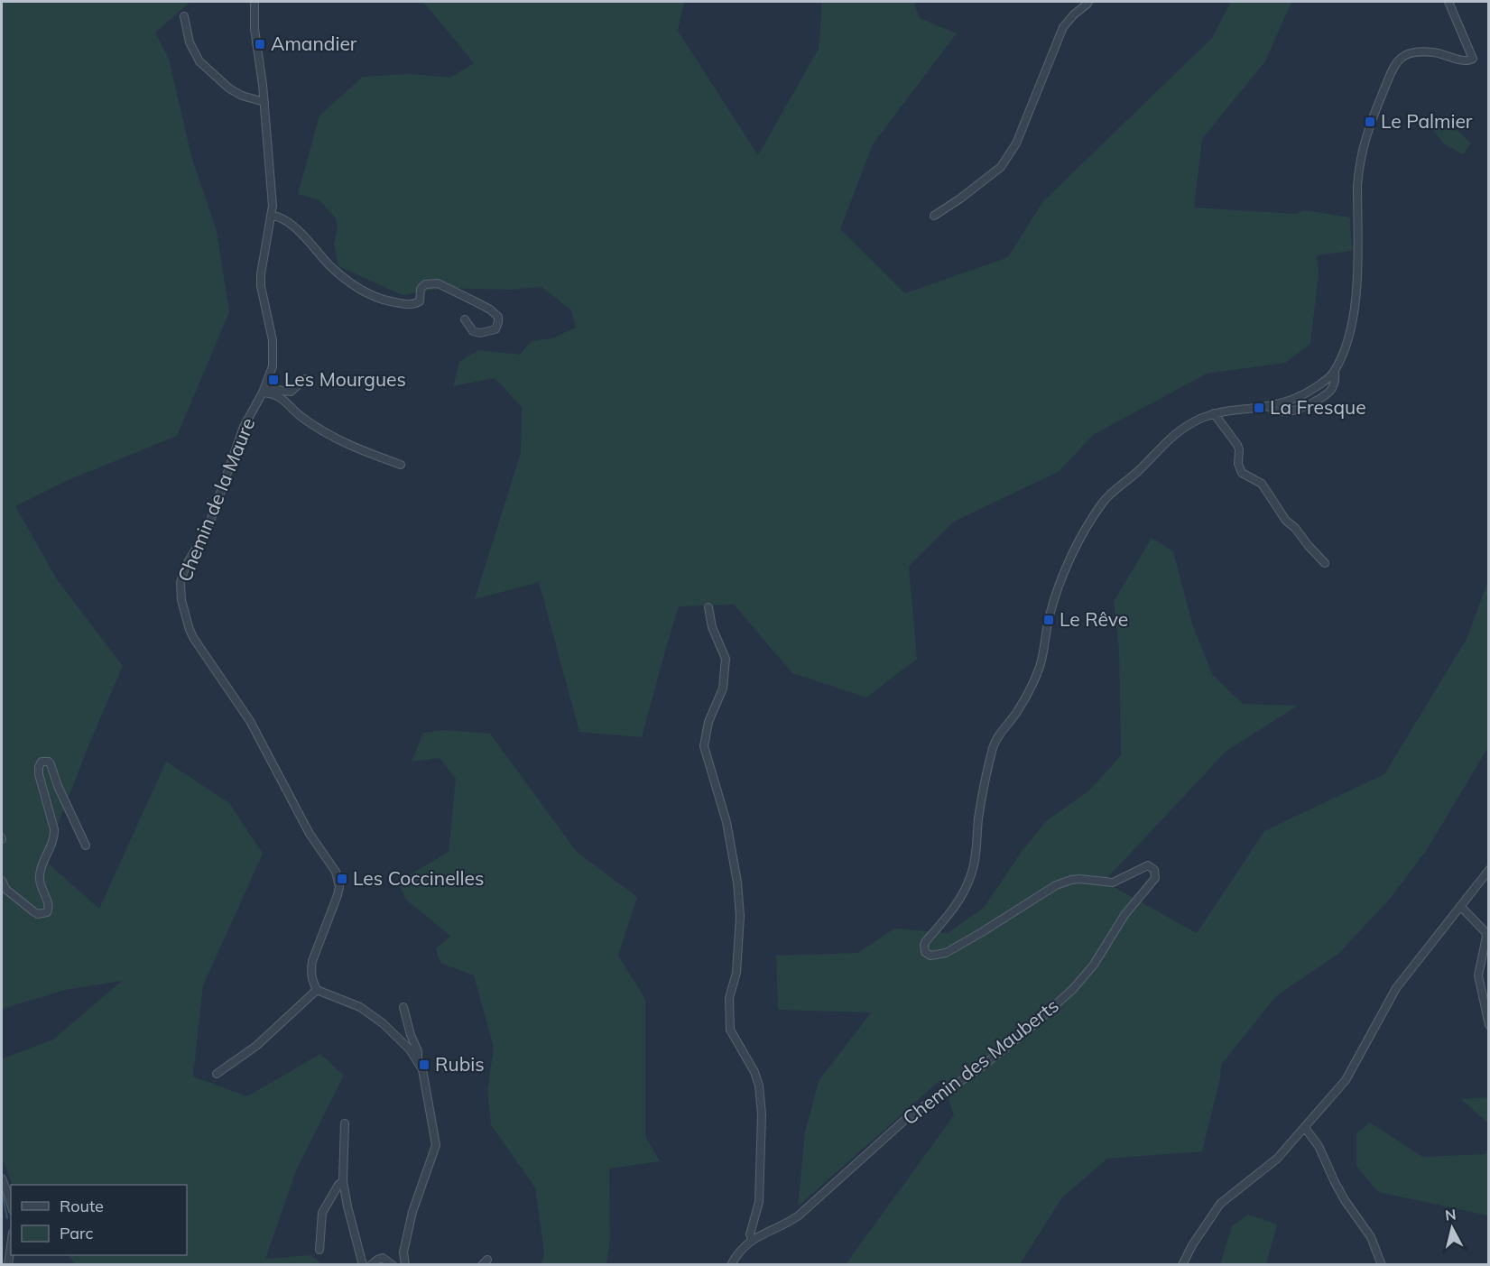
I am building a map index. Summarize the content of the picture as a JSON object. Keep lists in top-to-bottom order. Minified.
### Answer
{"streets":{"street":["Chemin de la Maure","Chemin des Mauberts"]},"places":{"transit":["Amandier","Le Palmier","Les Mourgues","La Fresque","Le Rêve","Les Coccinelles","Rubis"]},"legend":["Route","Parc"],"north":"top"}
